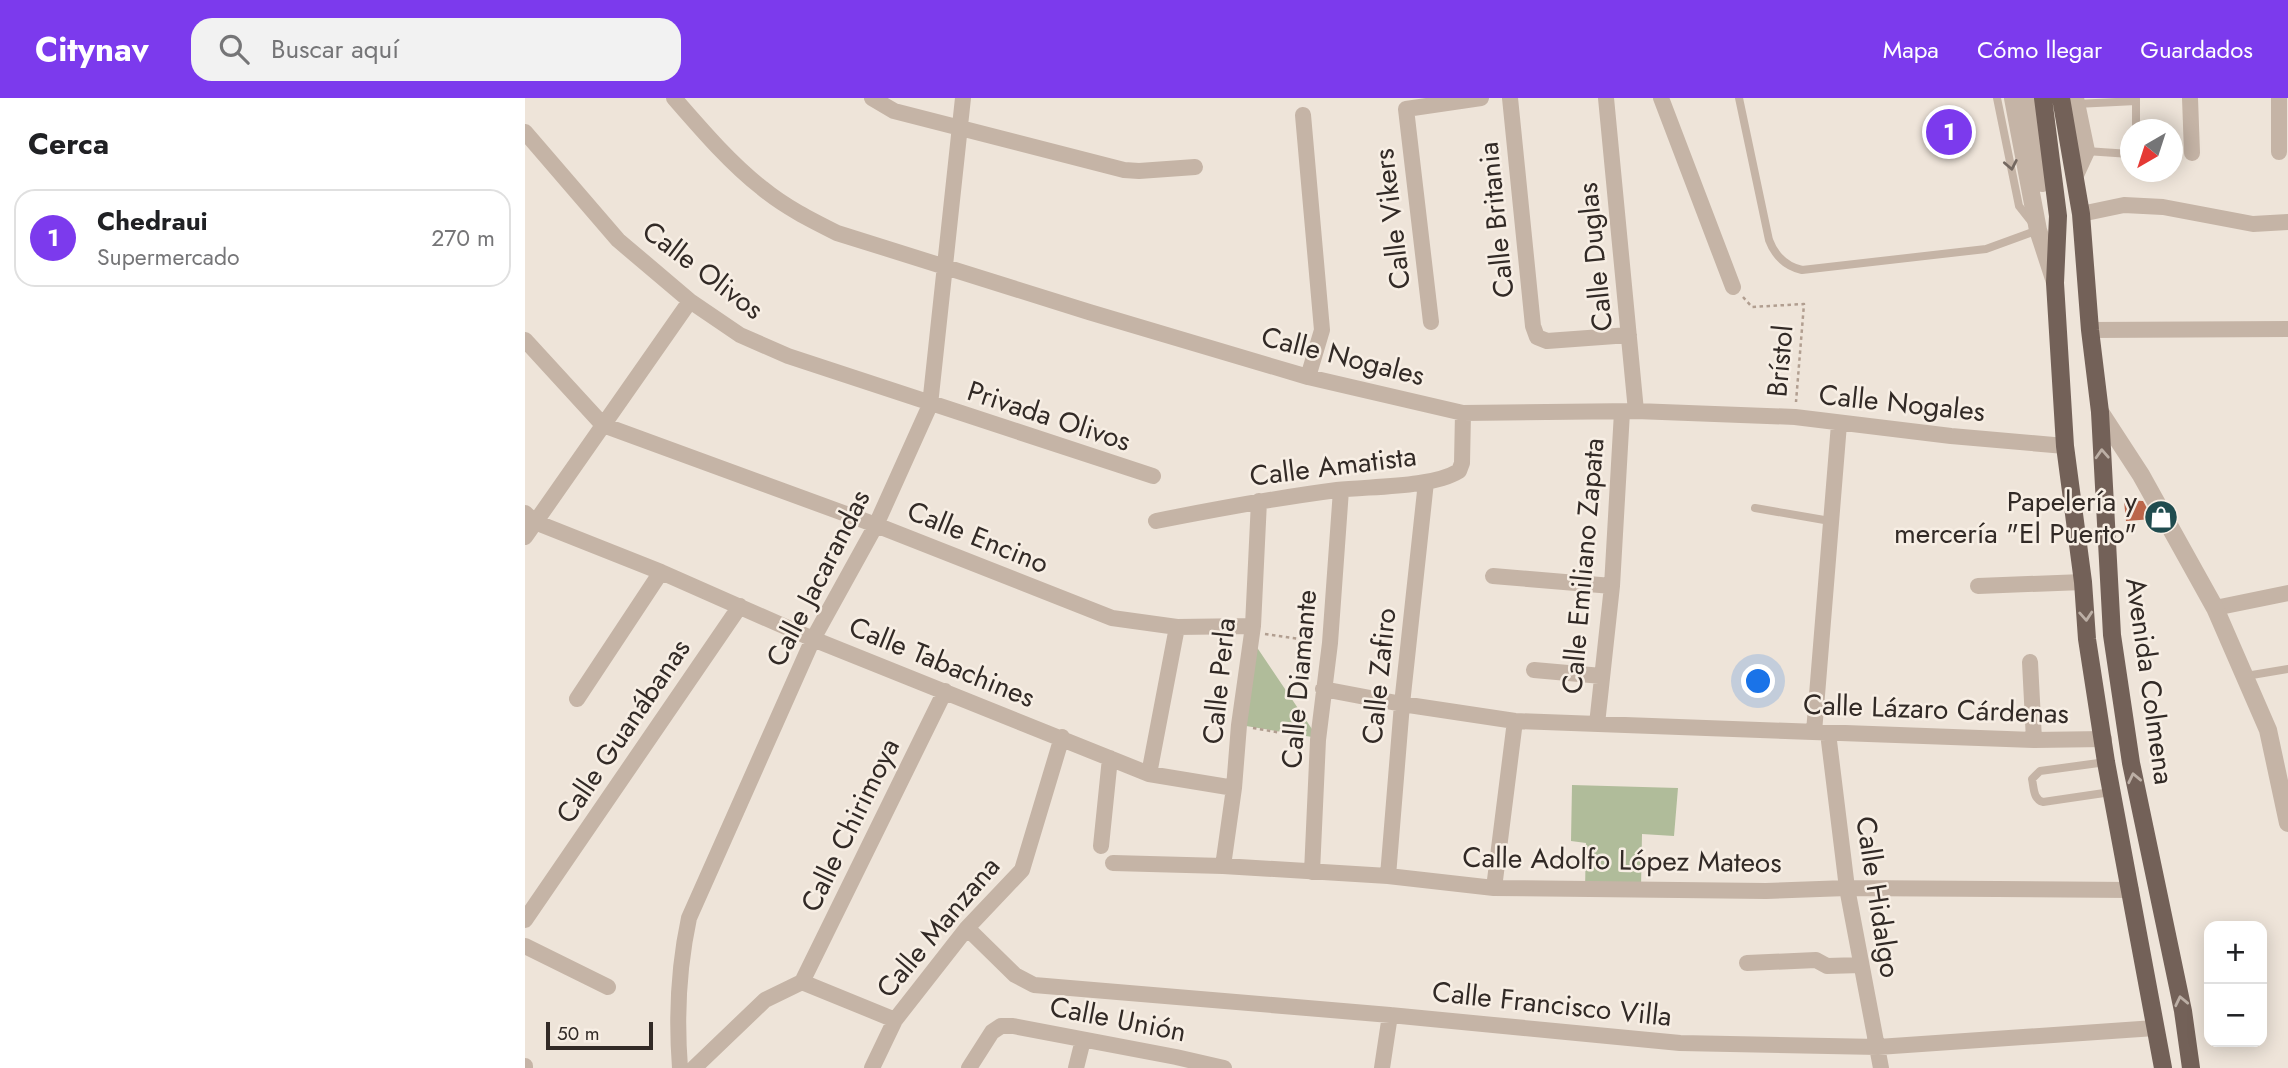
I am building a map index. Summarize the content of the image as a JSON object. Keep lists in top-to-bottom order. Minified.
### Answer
{"streets":{"main road":["Avenida Colmena"],"street":["Calle Vikers","Calle Britania","Calle Duglas","Calle Olivos","Calle Nogales","Privada Olivos","Calle Amatista","Calle Encino","Calle Emiliano Zapata","Calle Jacarandas","Calle Tabachines","Calle Zafiro","Calle Diamante","Calle Perla","Calle Lázaro Cárdenas","Calle Guanábanas","Calle Chirimoya","Calle Adolfo López Mateos","Calle Hidalgo","Calle Manzana","Calle Francisco Villa","Calle Unión"],"path":["Brístol"]},"crossings":[["Calle Britania","Calle Duglas"],["Calle Duglas","Calle Nogales"],["Calle Duglas","Calle Emiliano Zapata"],["Calle Olivos","Privada Olivos"],["Calle Olivos","Calle Jacarandas"],["Calle Nogales","Brístol"],["Calle Nogales","Calle Amatista"],["Calle Nogales","Calle Emiliano Zapata"],["Calle Nogales","Calle Jacarandas"],["Calle Nogales","Calle Hidalgo"],["Privada Olivos","Calle Jacarandas"],["Calle Amatista","Calle Zafiro"],["Calle Amatista","Calle Diamante"],["Calle Amatista","Calle Perla"],["Calle Encino","Calle Jacarandas"],["Calle Encino","Calle Perla"],["Calle Emiliano Zapata","Calle Lázaro Cárdenas"],["Calle Jacarandas","Calle Tabachines"],["Calle Tabachines","Calle Perla"],["Calle Tabachines","Calle Guanábanas"],["Calle Tabachines","Calle Chirimoya"],["Calle Tabachines","Calle Manzana"],["Calle Zafiro","Calle Lázaro Cárdenas"],["Calle Zafiro","Calle Adolfo López Mateos"],["Calle Diamante","Calle Lázaro Cárdenas"],["Calle Diamante","Calle Adolfo López Mateos"],["Calle Perla","Calle Adolfo López Mateos"],["Calle Lázaro Cárdenas","Calle Hidalgo"],["Calle Adolfo López Mateos","Calle Hidalgo"],["Calle Hidalgo","Calle Francisco Villa"],["Calle Manzana","Calle Francisco Villa"]],"places":{"shop":["Papelería y mercería \"El Puerto\""]},"scale_bar":"50 m","north":"bottom left","page":{"header":"Citynav","search":"Buscar aquí","nav":["Mapa","Cómo llegar","Guardados"],"heading":"Cerca","pins":"1","list":[{"mark":"1","name":"Chedraui","note":"Supermercado","value":"270 m"}],"map_buttons":["+","−"],"scale":"50 m"}}
